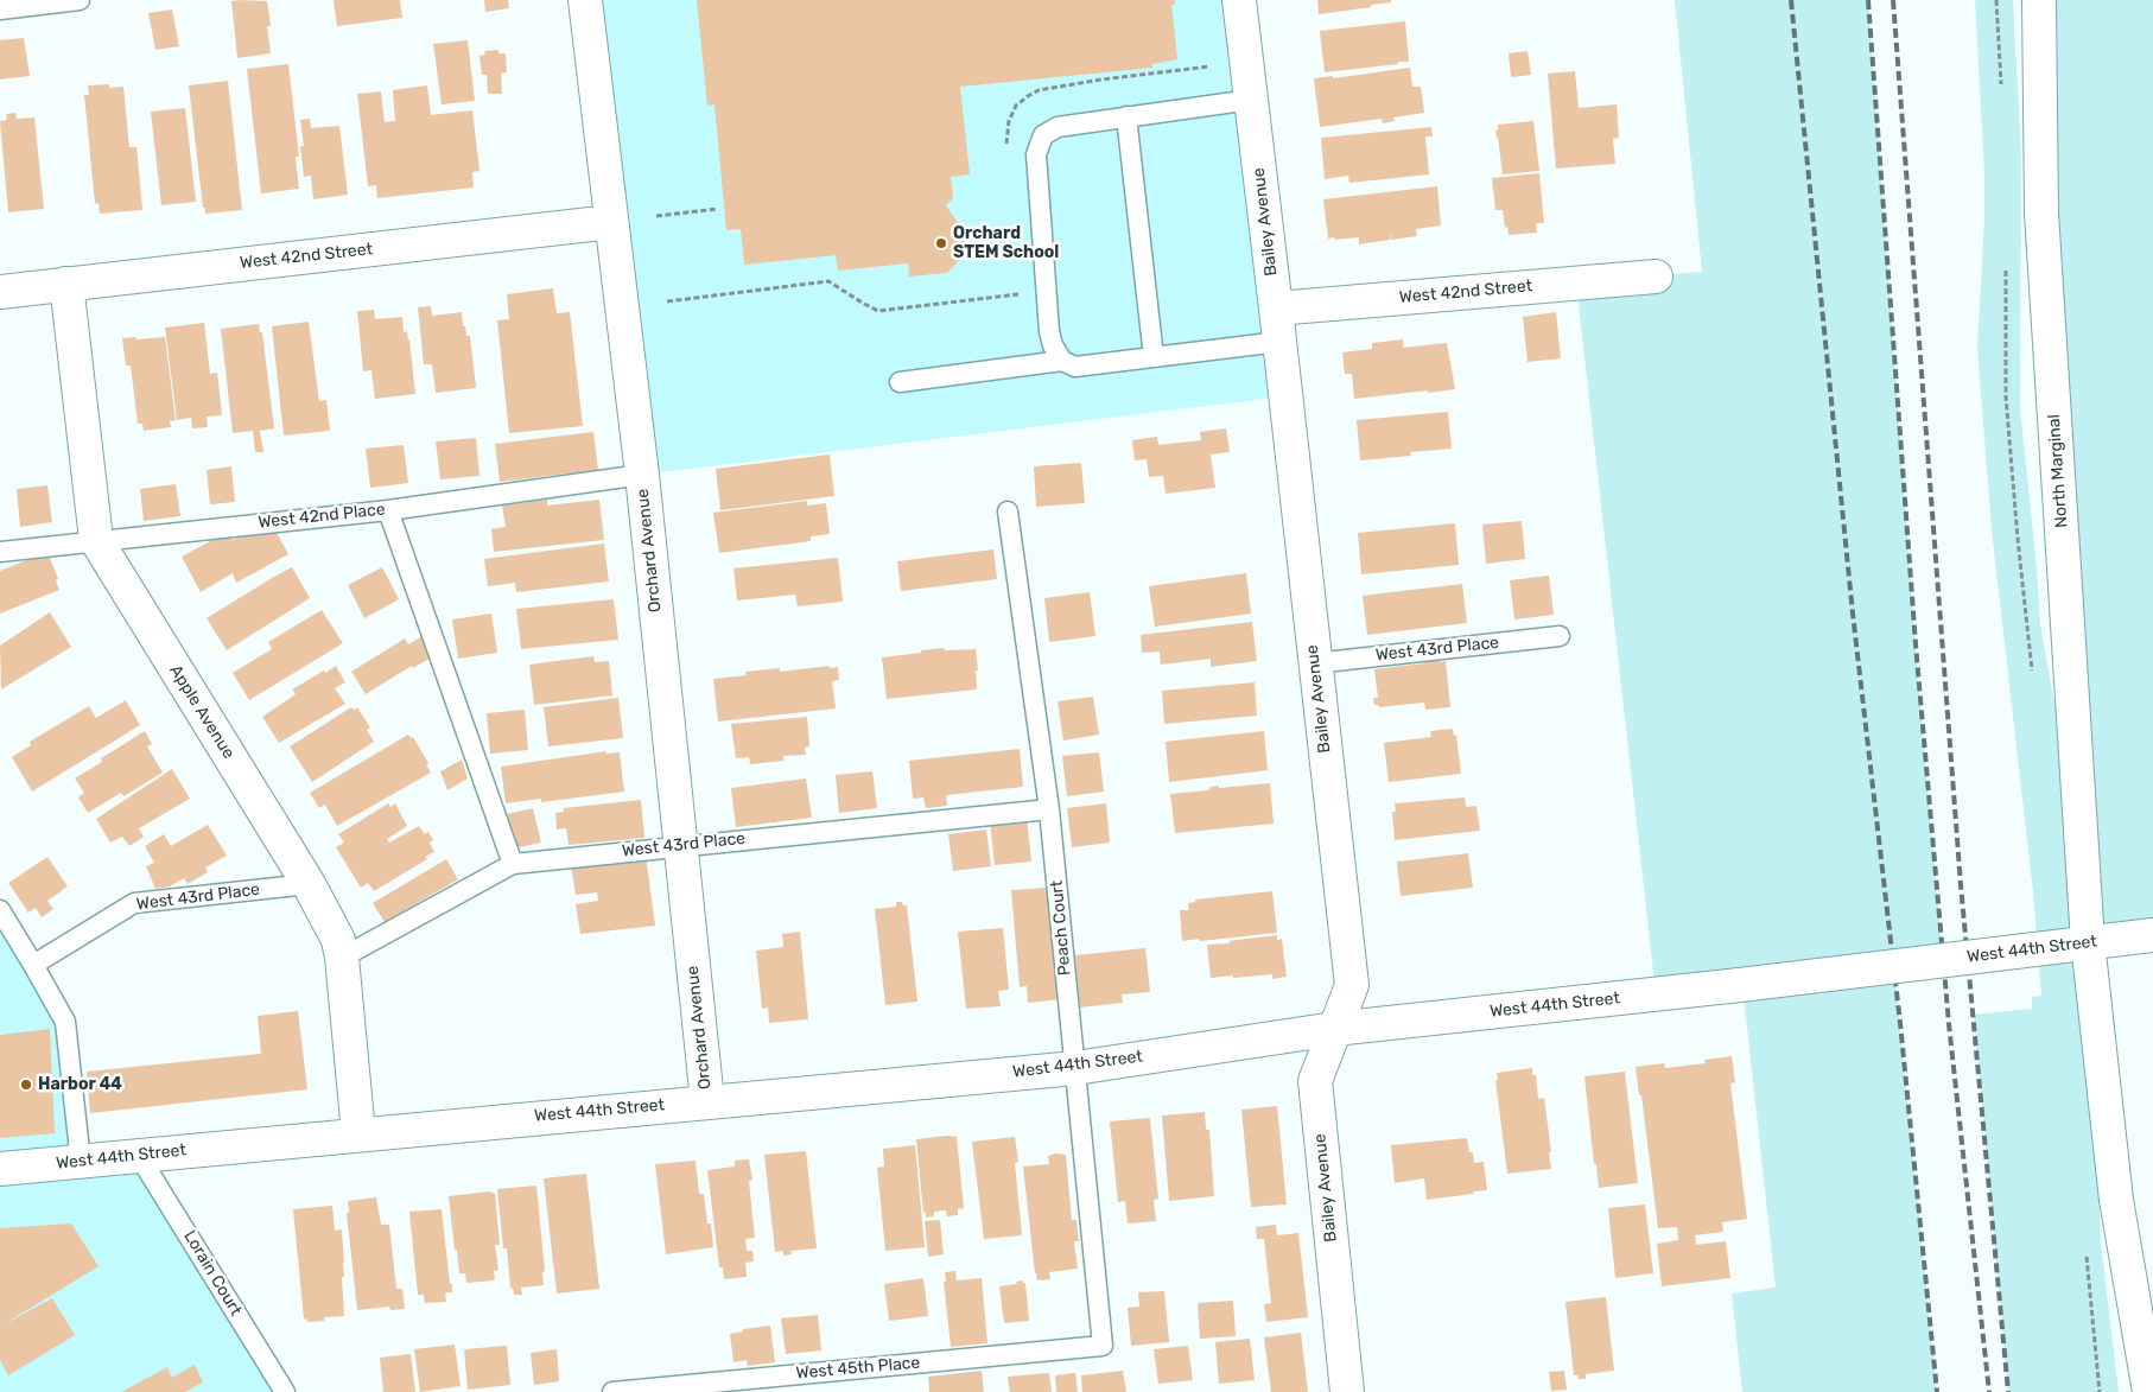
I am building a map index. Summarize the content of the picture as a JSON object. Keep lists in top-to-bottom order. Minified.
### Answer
{"streets":{"main road":["Bailey Avenue","West 42nd Street","North Marginal","Orchard Avenue","Apple Avenue","West 44th Street"],"lane":["West 42nd Place","West 43rd Place","Peach Court","Lorain Court","West 45th Place"]},"crossings":[["Bailey Avenue","West 42nd Street"],["Bailey Avenue","West 43rd Place"],["Bailey Avenue","West 44th Street"],["West 42nd Street","Orchard Avenue"],["West 42nd Street","Apple Avenue"],["North Marginal","West 44th Street"],["West 42nd Place","Orchard Avenue"],["West 42nd Place","Apple Avenue"],["Orchard Avenue","West 43rd Place"],["Orchard Avenue","West 44th Street"],["West 43rd Place","Apple Avenue"],["West 43rd Place","Peach Court"],["Apple Avenue","West 44th Street"],["Peach Court","West 44th Street"],["Peach Court","West 45th Place"],["West 44th Street","Lorain Court"]],"places":["Orchard STEM School","Harbor 44"]}
